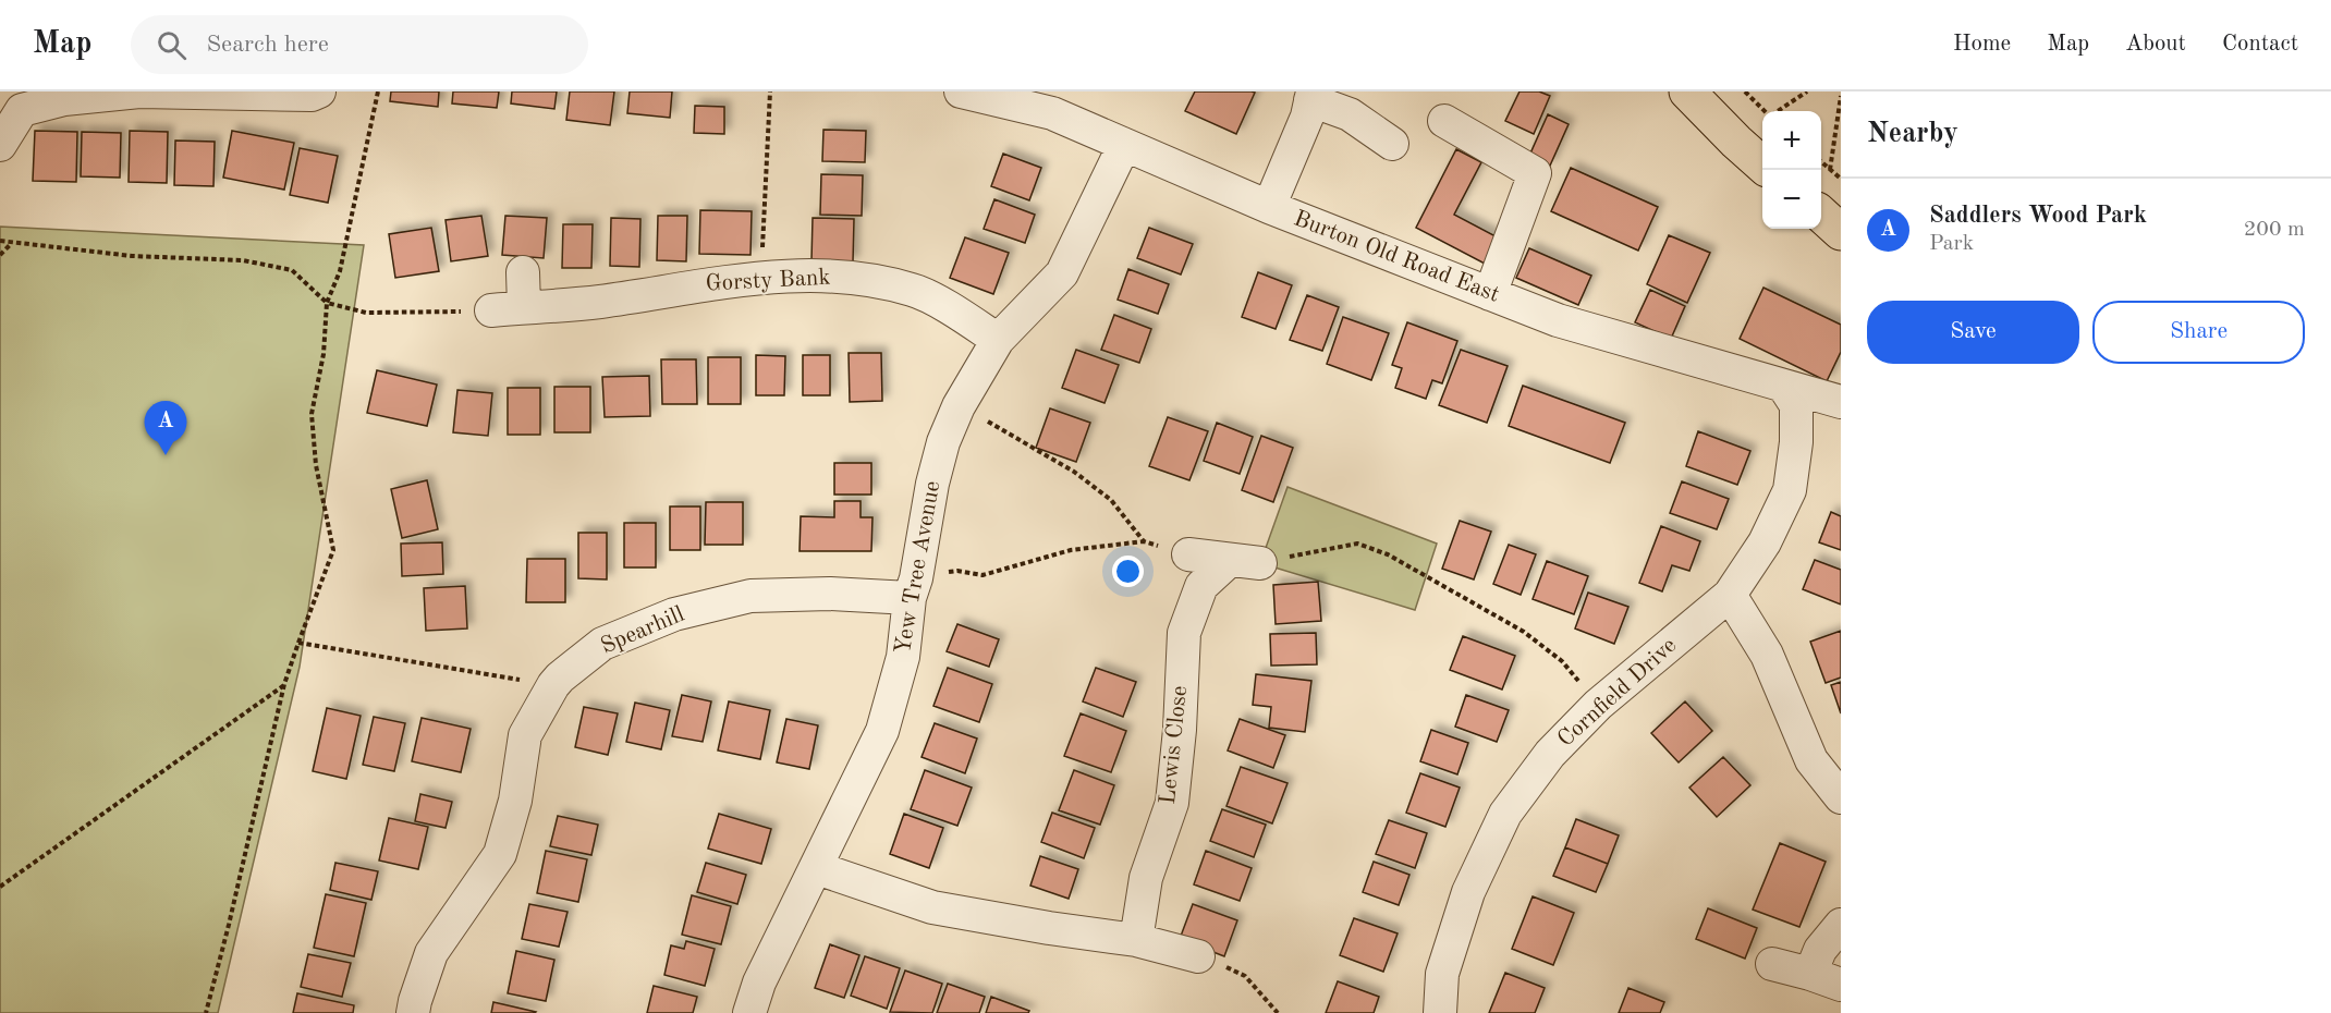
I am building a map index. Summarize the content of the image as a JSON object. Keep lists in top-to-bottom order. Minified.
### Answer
{"streets":{"street":["Burton Old Road East","Gorsty Bank","Yew Tree Avenue","Spearhill","Cornfield Drive","Lewis Close"]},"crossings":[["Burton Old Road East","Yew Tree Avenue"],["Burton Old Road East","Cornfield Drive"],["Gorsty Bank","Yew Tree Avenue"],["Yew Tree Avenue","Spearhill"]],"page":{"header":"Map","search":"Search here","nav":["Home","Map","About","Contact"],"heading":"Nearby","map_buttons":["+","−"],"list":[{"mark":"A","name":"Saddlers Wood Park","note":"Park","value":"200 m"}],"buttons":["Save","Share"],"pins":"A"}}
